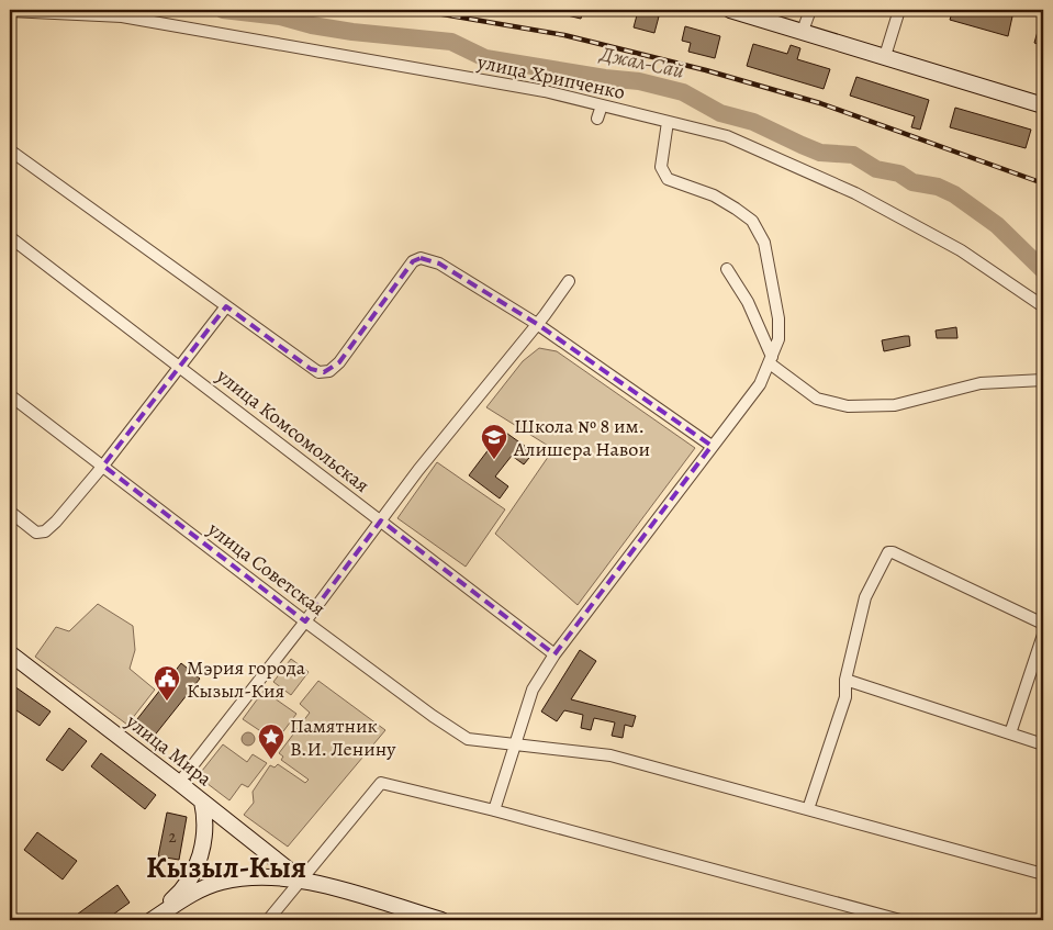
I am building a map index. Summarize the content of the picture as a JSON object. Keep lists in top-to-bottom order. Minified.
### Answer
{"streets":{"main road":["улица Мира"],"street":["улица Хрипченко","улица Комсомольская","улица Советская"]},"districts":["Кызыл-Кыя"],"water":["Джал-Сай"],"places":{"school or university":["Школа № 8 им. Алишера Навои"],"public building":["Мэрия города Кызыл-Кия"],"place":["Памятник В.И. Ленину"]},"house_numbers":["2"]}
